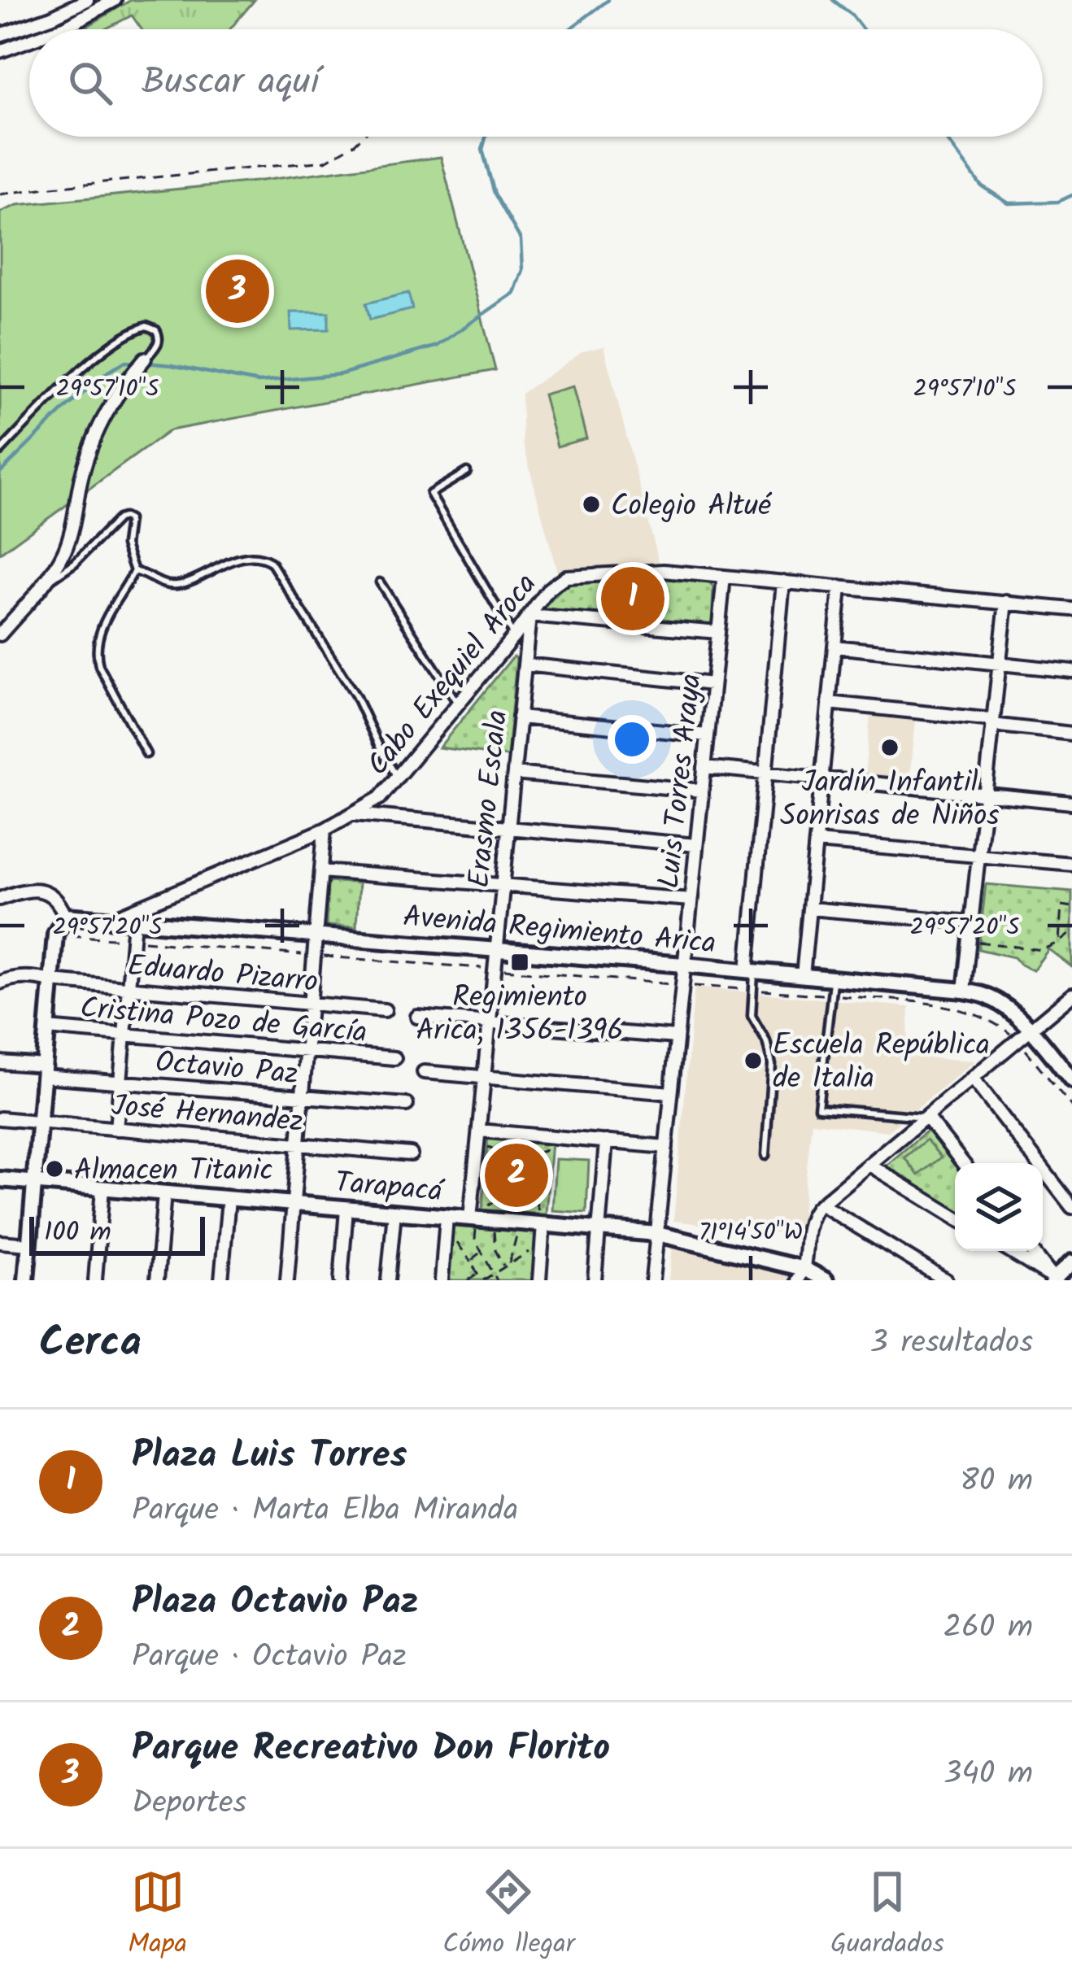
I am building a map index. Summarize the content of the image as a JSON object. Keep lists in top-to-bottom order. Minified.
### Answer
{"streets":{"street":["Cabo Exequiel Aroca","Luis Torres Araya","Erasmo Escala","Avenida Regimiento Arica","Eduardo Pizarro","Cristina Pozo de García","Octavio Paz","José Hernandez","Tarapacá"]},"crossings":[["Cabo Exequiel Aroca","Luis Torres Araya"],["Cabo Exequiel Aroca","Erasmo Escala"],["Cabo Exequiel Aroca","Avenida Regimiento Arica"],["Luis Torres Araya","Avenida Regimiento Arica"],["Luis Torres Araya","Tarapacá"],["Erasmo Escala","Avenida Regimiento Arica"],["Erasmo Escala","Tarapacá"]],"places":{"other":["Colegio Altué","Jardín Infantil Sonrisas de Niños","Escuela República de Italia","Almacen Titanic"],"transit":["Regimiento Arica, 1356-1396"]},"scale_bar":"100 m","page":{"search":"Buscar aquí","pins":["3","1","2"],"scale":"100 m","heading":["Cerca","3 resultados"],"list":[{"mark":"1","name":"Plaza Luis Torres","note":"Parque · Marta Elba Miranda","value":"80 m"},{"mark":"2","name":"Plaza Octavio Paz","note":"Parque · Octavio Paz","value":"260 m"},{"mark":"3","name":"Parque Recreativo Don Florito","note":"Deportes","value":"340 m"}],"nav":["Mapa","Cómo llegar","Guardados"]},"coordinates":["29°57'10\"S","29°57'20\"S","71°14'50\"W"]}
